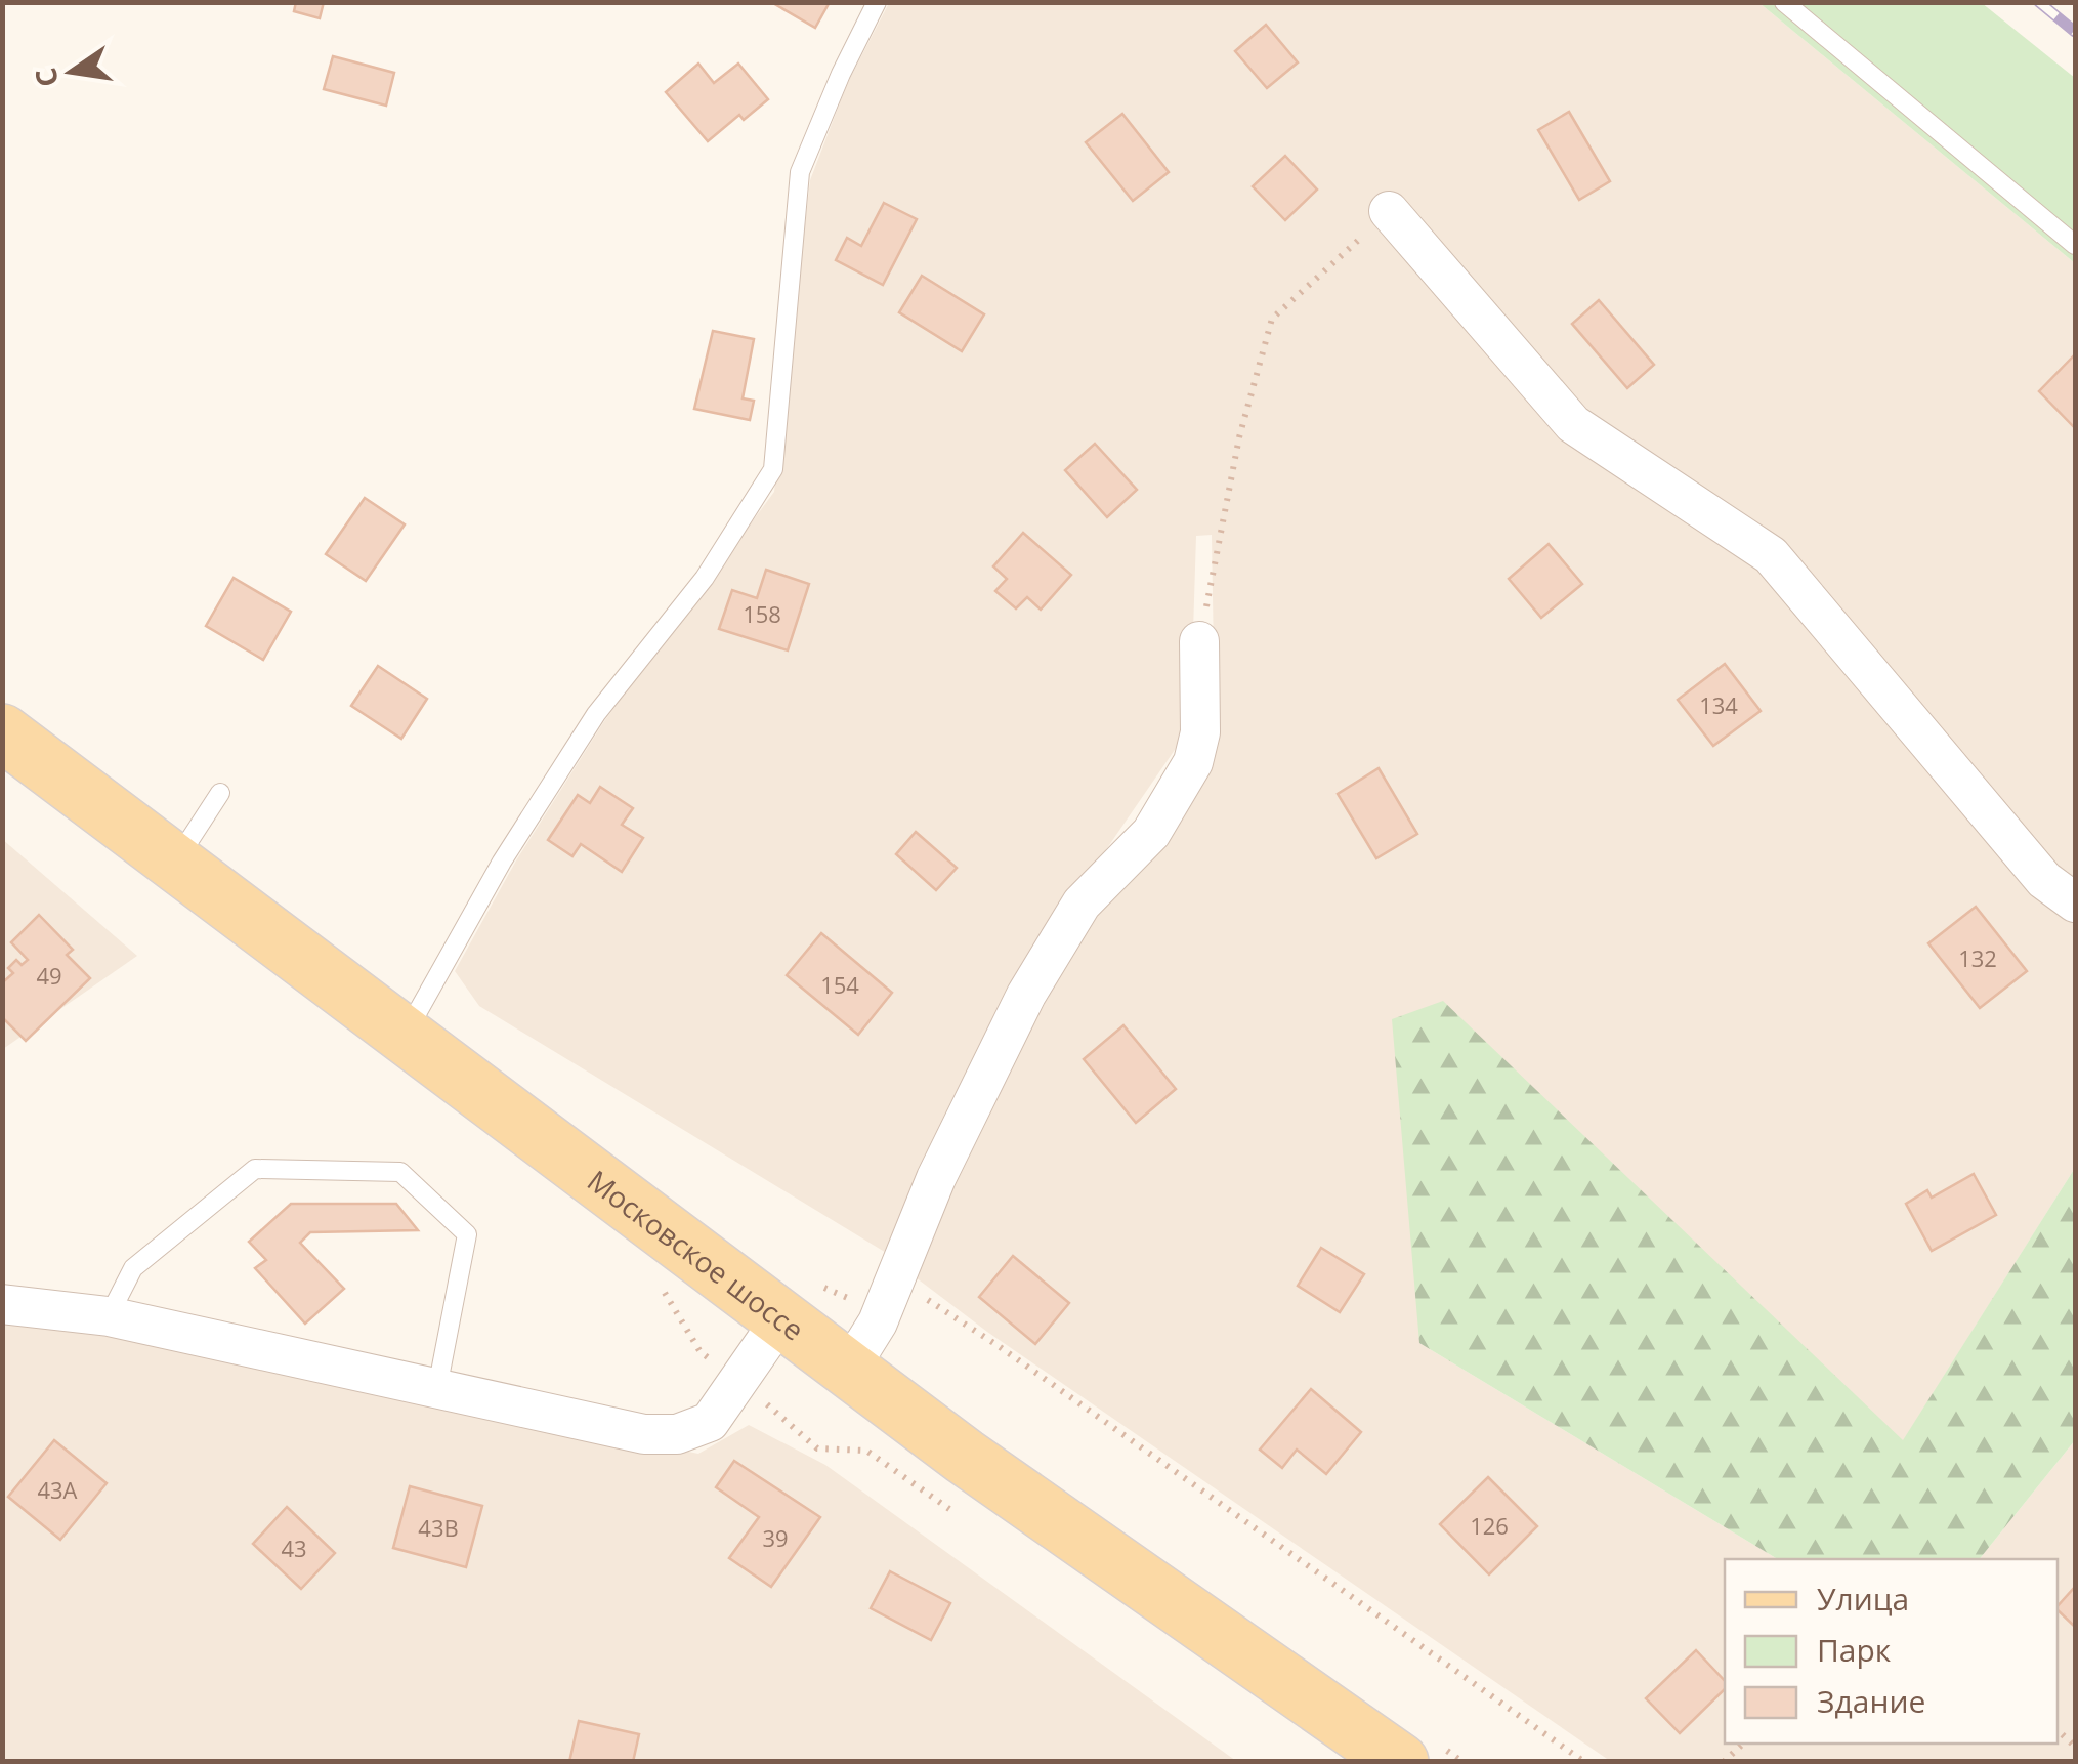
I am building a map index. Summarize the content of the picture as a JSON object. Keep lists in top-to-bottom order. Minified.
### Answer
{"streets":{"main road":["Московское шоссе"]},"house_numbers":["158","134","132","49","154","43А","126","43В","39","43"],"legend":["Улица","Парк","Здание"],"north":"left"}
